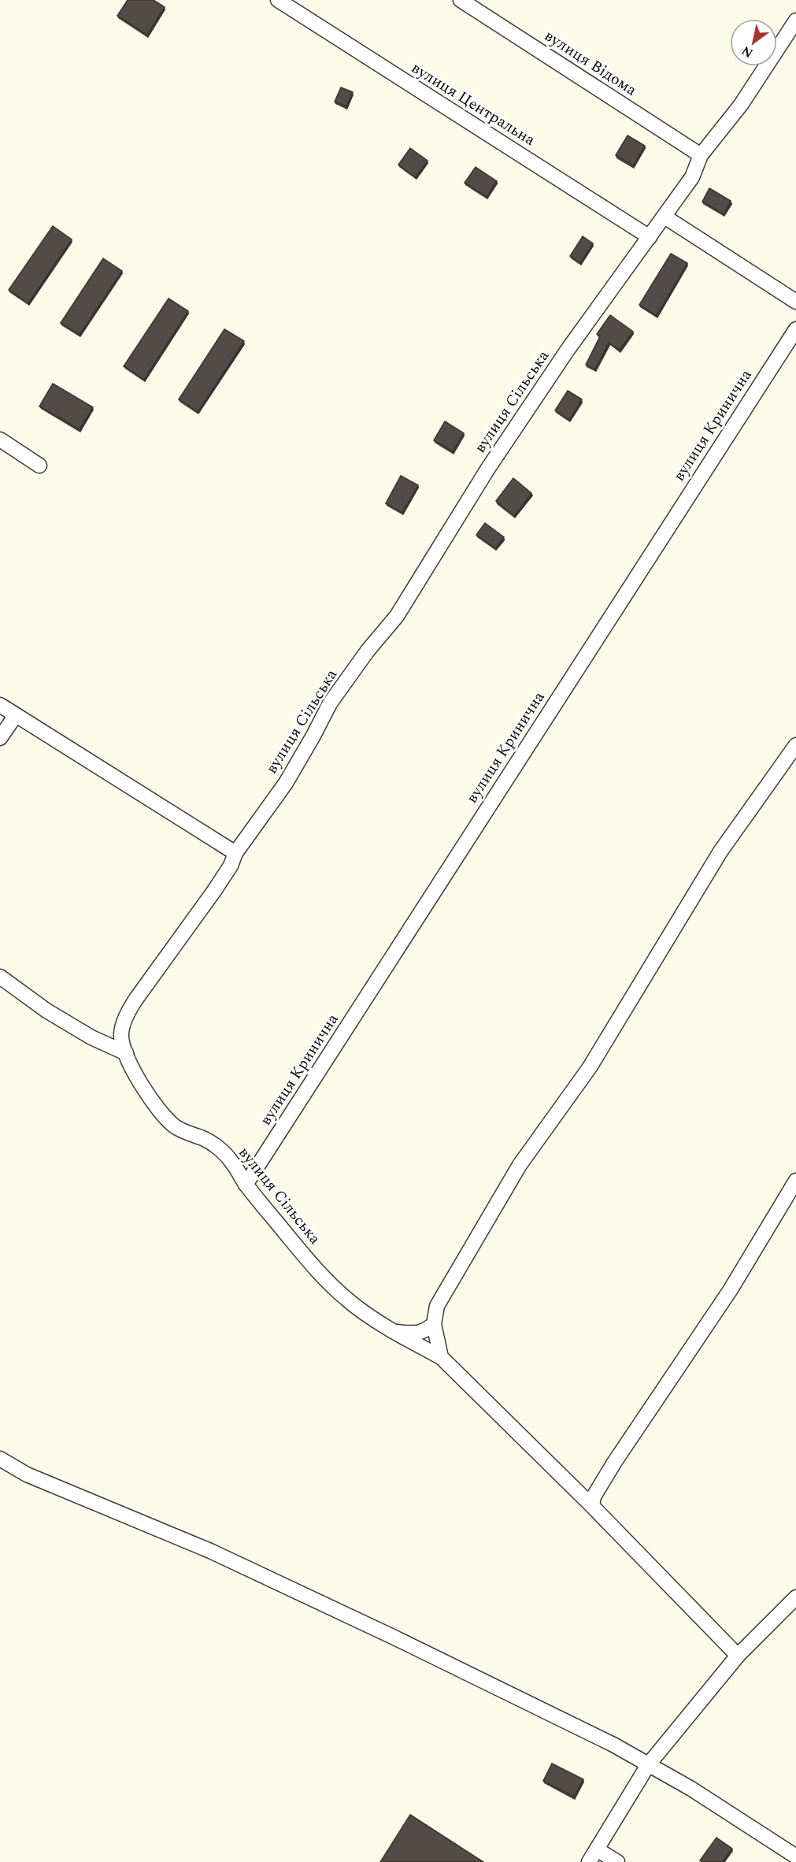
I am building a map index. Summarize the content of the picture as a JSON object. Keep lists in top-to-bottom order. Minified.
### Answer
{"streets":{"street":["вулиця Відома","вулиця Центральна","вулиця Сільська","вулиця Кринична"]},"crossings":[["вулиця Відома","вулиця Сільська"],["вулиця Центральна","вулиця Сільська"],["вулиця Сільська","вулиця Кринична"]],"north":"bottom left"}
